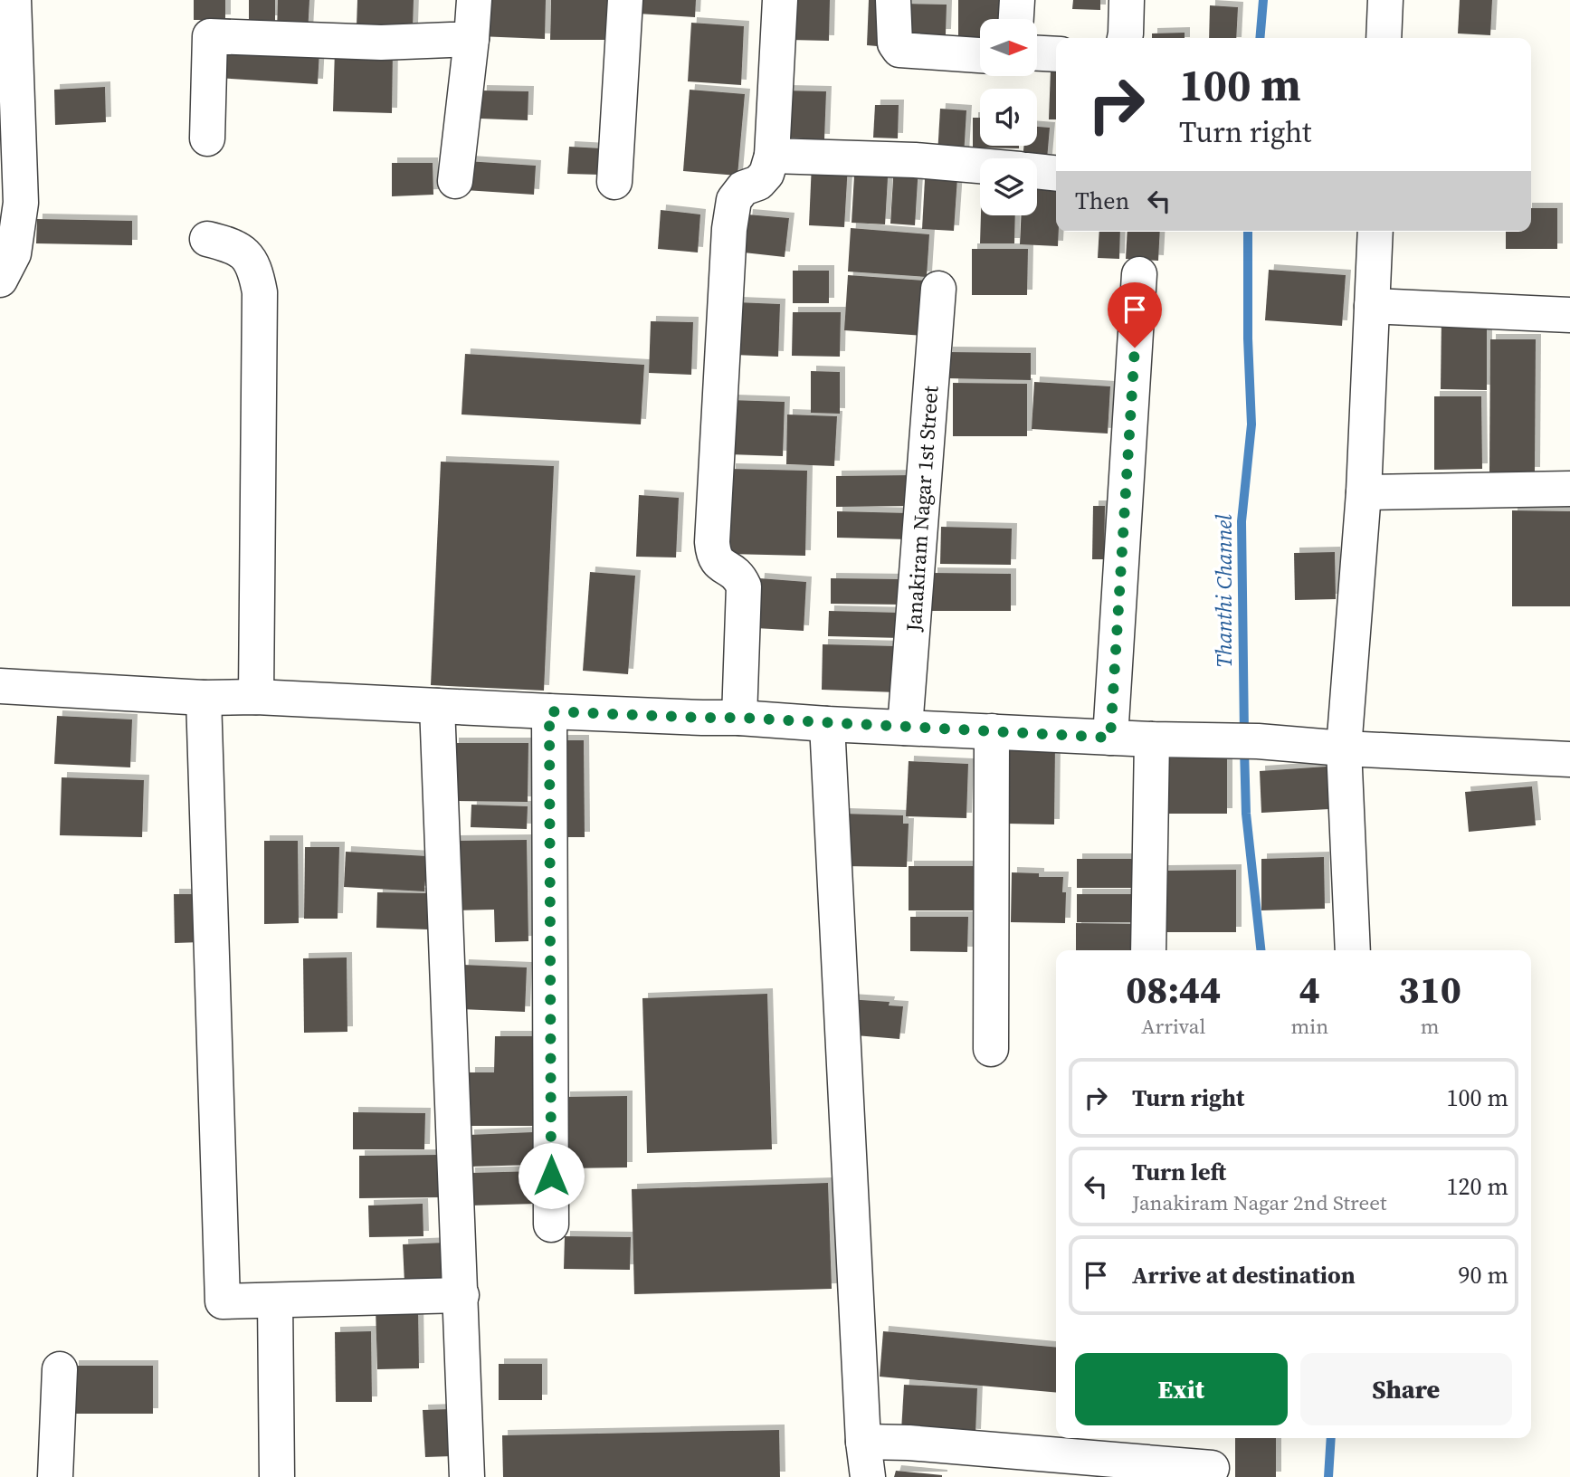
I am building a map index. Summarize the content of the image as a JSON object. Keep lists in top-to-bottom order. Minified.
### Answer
{"streets":{"street":["Janakiram Nagar 1st Street"]},"water":["Thanthi Channel"],"north":"right","page":{"turn":["100 m","Turn right"],"then":"Then","eta":["08:44","Arrival","4","min","310","m"],"list":[{"name":"Turn right","value":"100 m"},{"name":"Turn left","note":"Janakiram Nagar 2nd Street","value":"120 m"},{"name":"Arrive at destination","value":"90 m"}],"buttons":["Exit","Share"]}}
